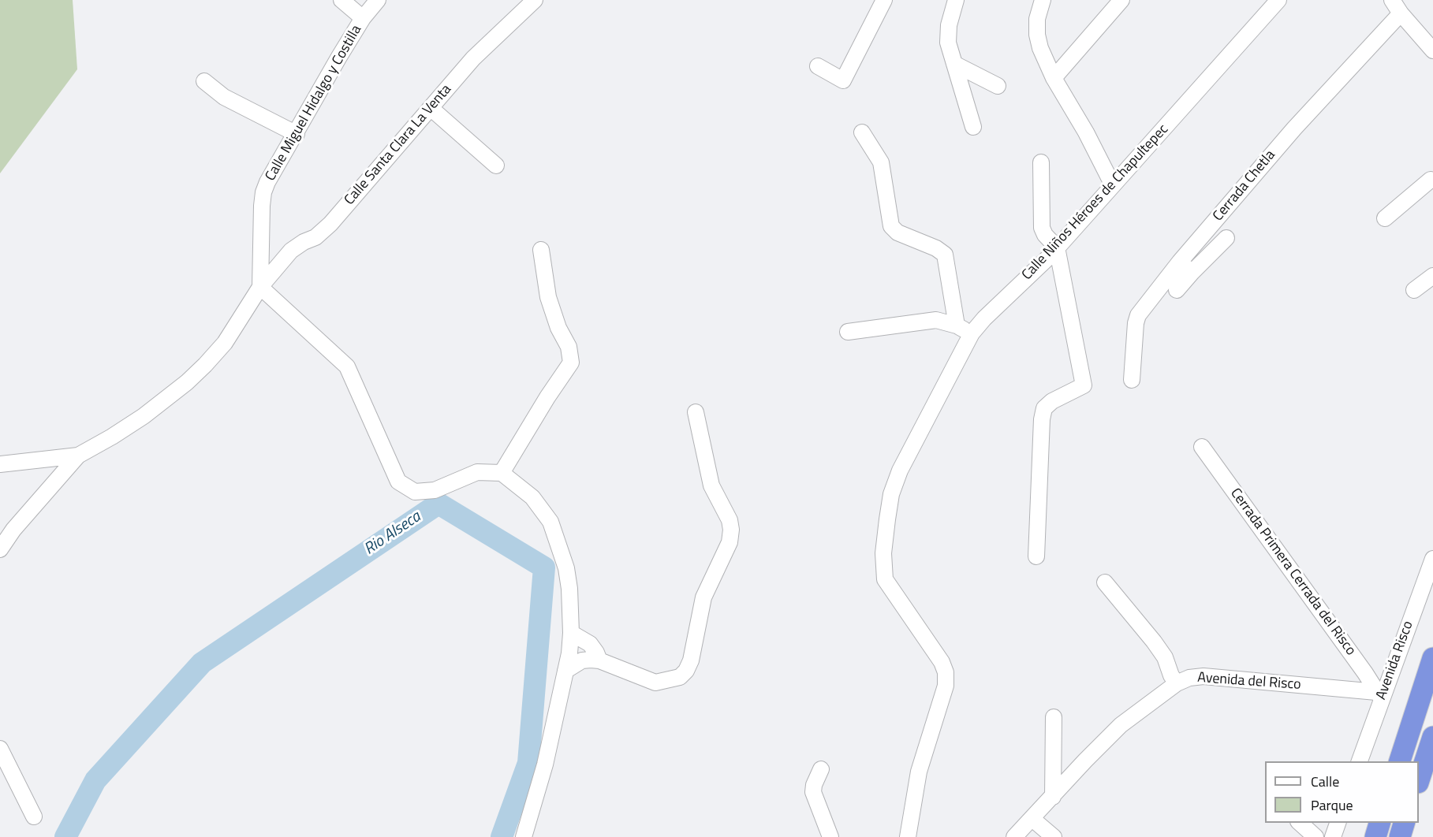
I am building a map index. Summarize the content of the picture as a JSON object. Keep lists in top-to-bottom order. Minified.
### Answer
{"streets":{"street":["Calle Miguel Hidalgo y Costilla","Calle Santa Clara La Venta","Cerrada Chetla","Calle Niños Héroes de Chapultepec","Cerrada Primera Cerrada del Risco","Avenida Risco","Avenida del Risco"]},"crossings":[["Calle Miguel Hidalgo y Costilla","Calle Santa Clara La Venta"],["Cerrada Primera Cerrada del Risco","Avenida Risco"],["Cerrada Primera Cerrada del Risco","Avenida del Risco"],["Avenida Risco","Avenida del Risco"]],"water":["Rio Alseca"],"legend":["Calle","Parque"]}
